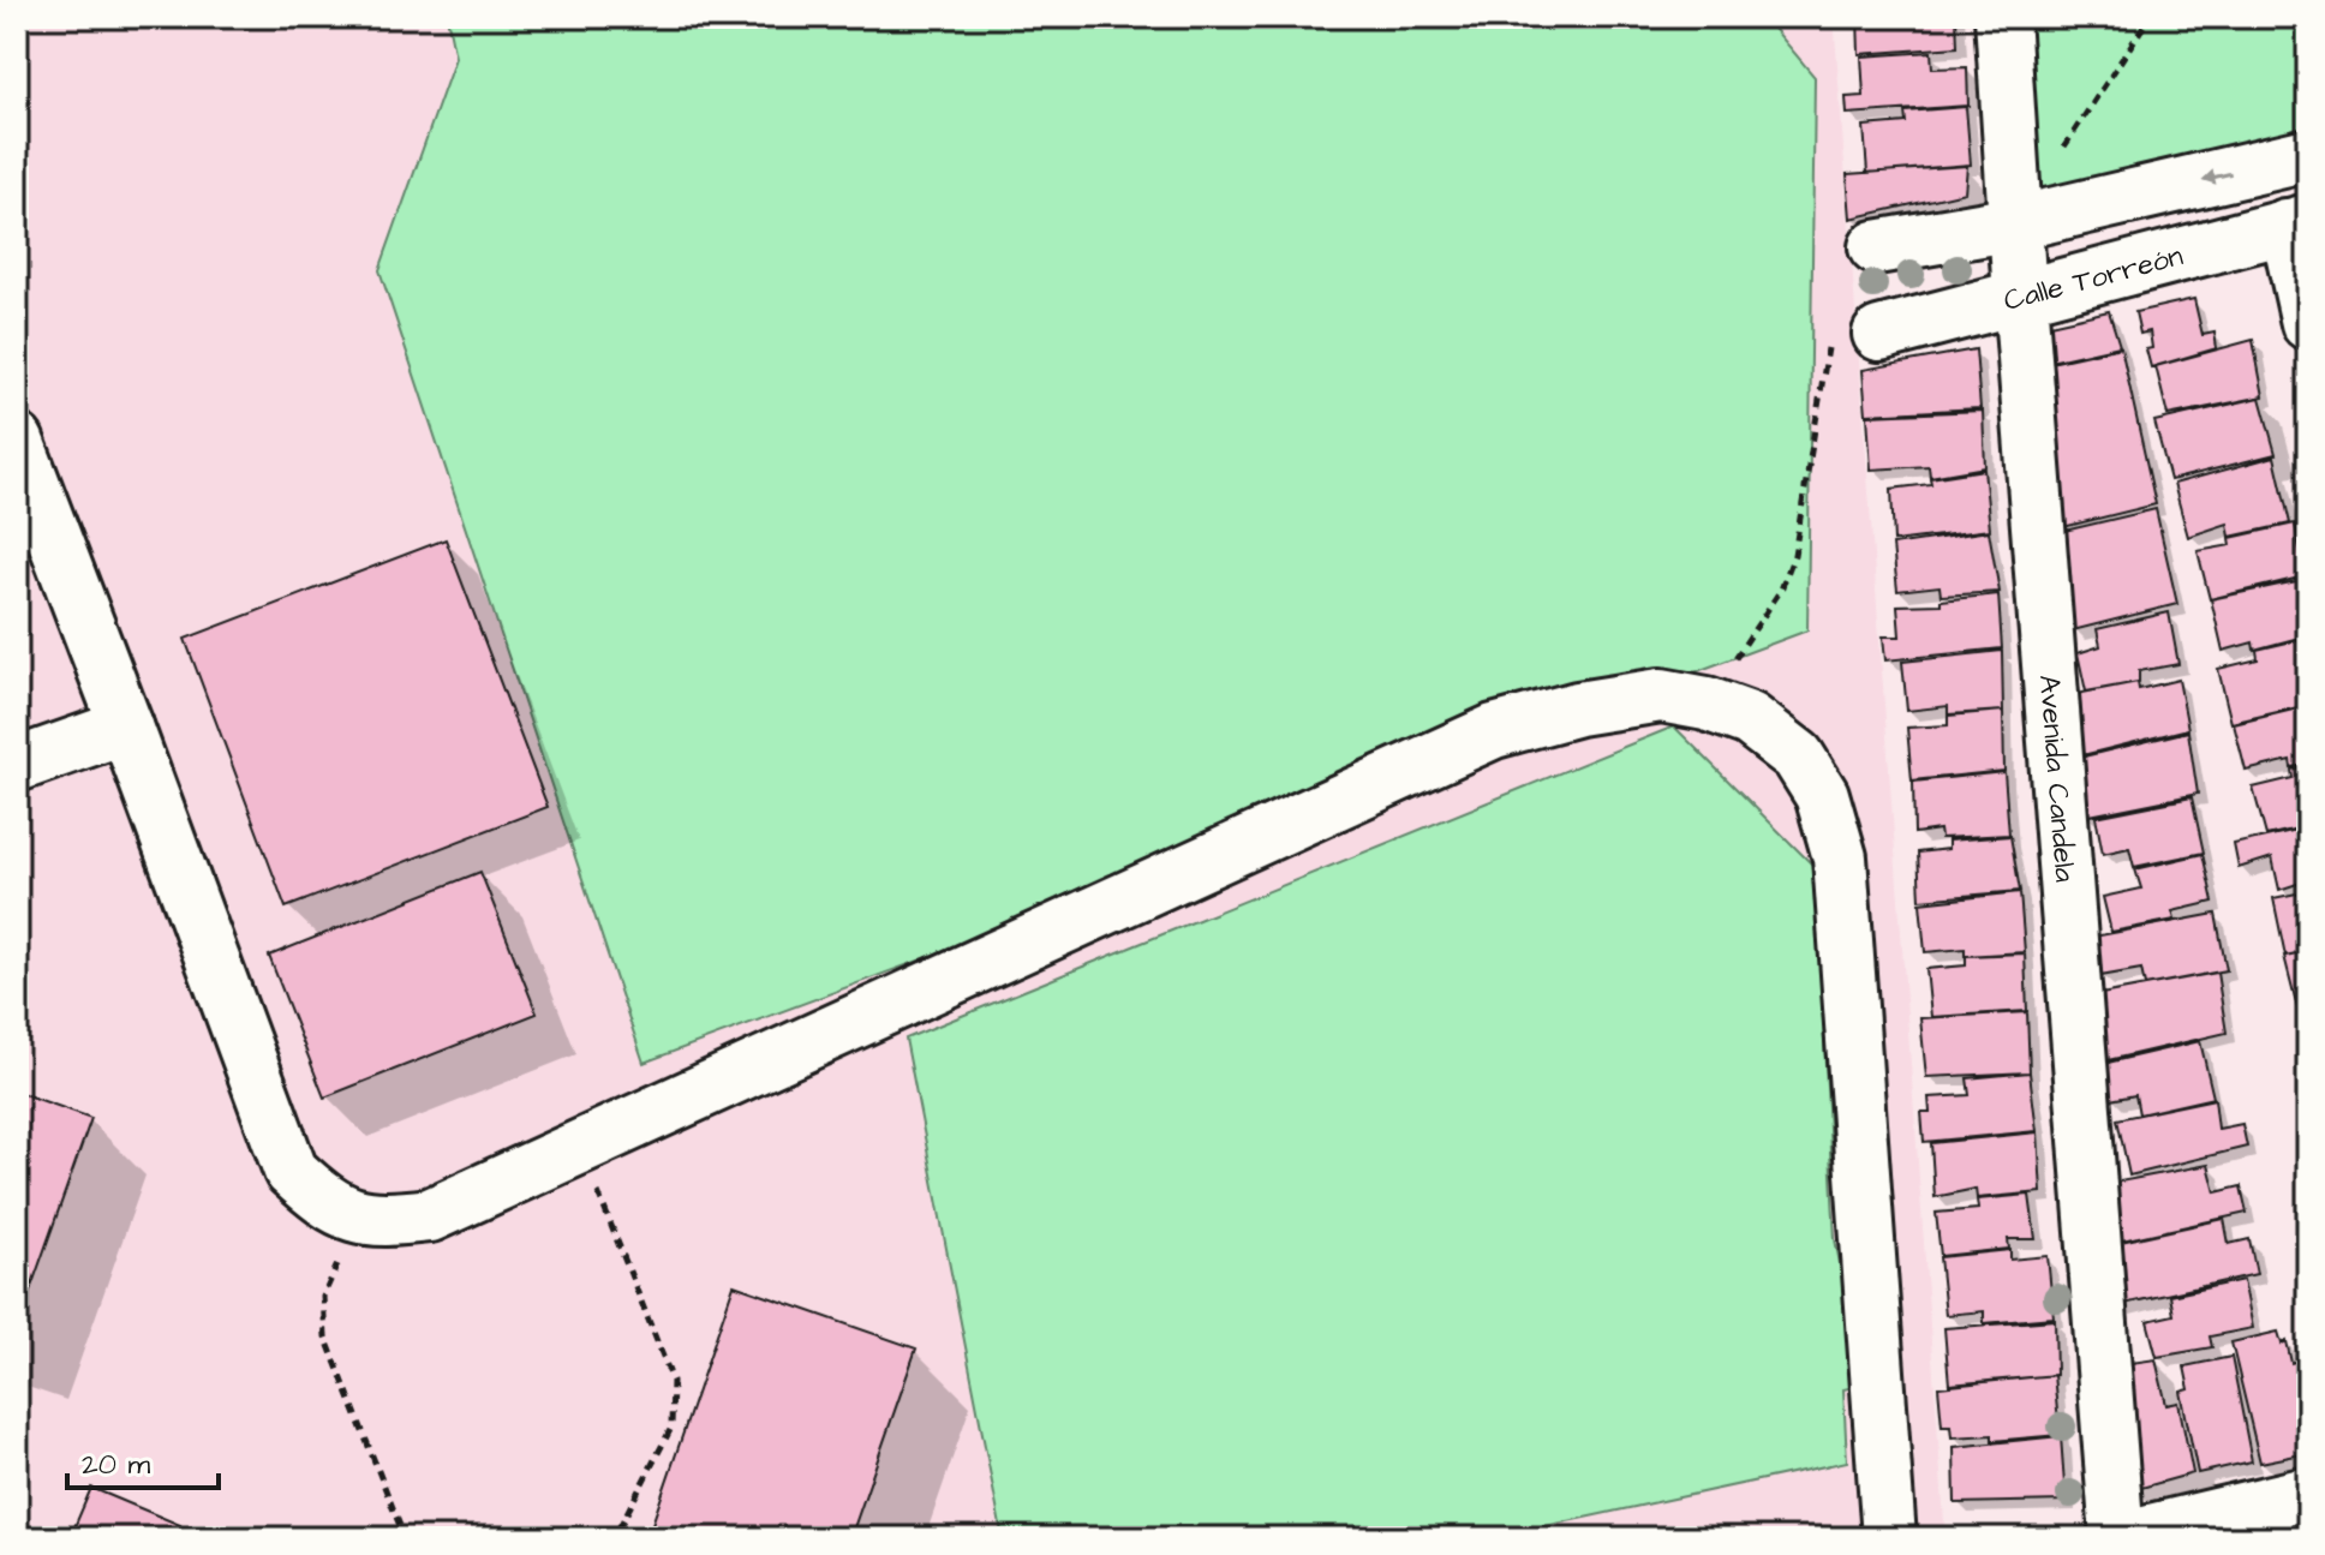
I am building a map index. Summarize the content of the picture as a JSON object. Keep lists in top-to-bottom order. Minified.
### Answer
{"streets":{"street":["Calle Torreón","Avenida Candela"]},"crossings":[["Calle Torreón","Avenida Candela"]],"scale_bar":"20 m"}
